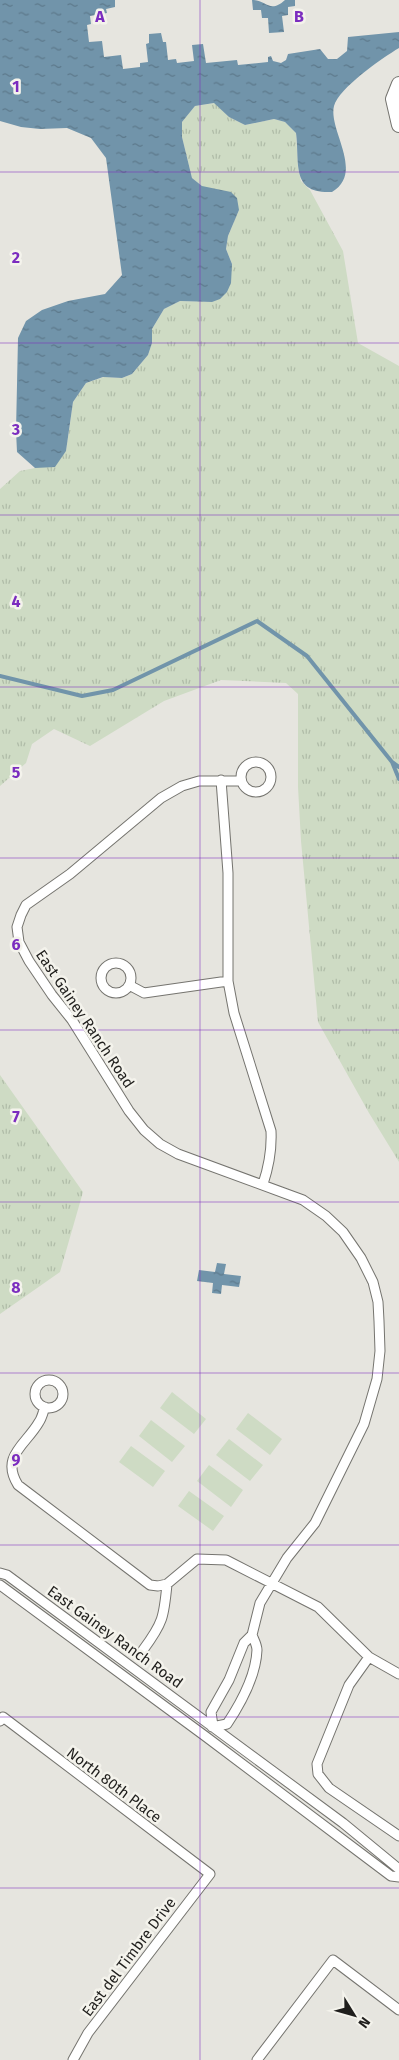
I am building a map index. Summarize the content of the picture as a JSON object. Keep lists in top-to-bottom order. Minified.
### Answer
{"streets":{"street":["East Gainey Ranch Road","North 80th Place","East del Timbre Drive"]},"crossings":[["North 80th Place","East del Timbre Drive"]],"north":"bottom right","grid":{"columns":["A","B"],"rows":["1","2","3","4","5","6","7","8","9"]}}
